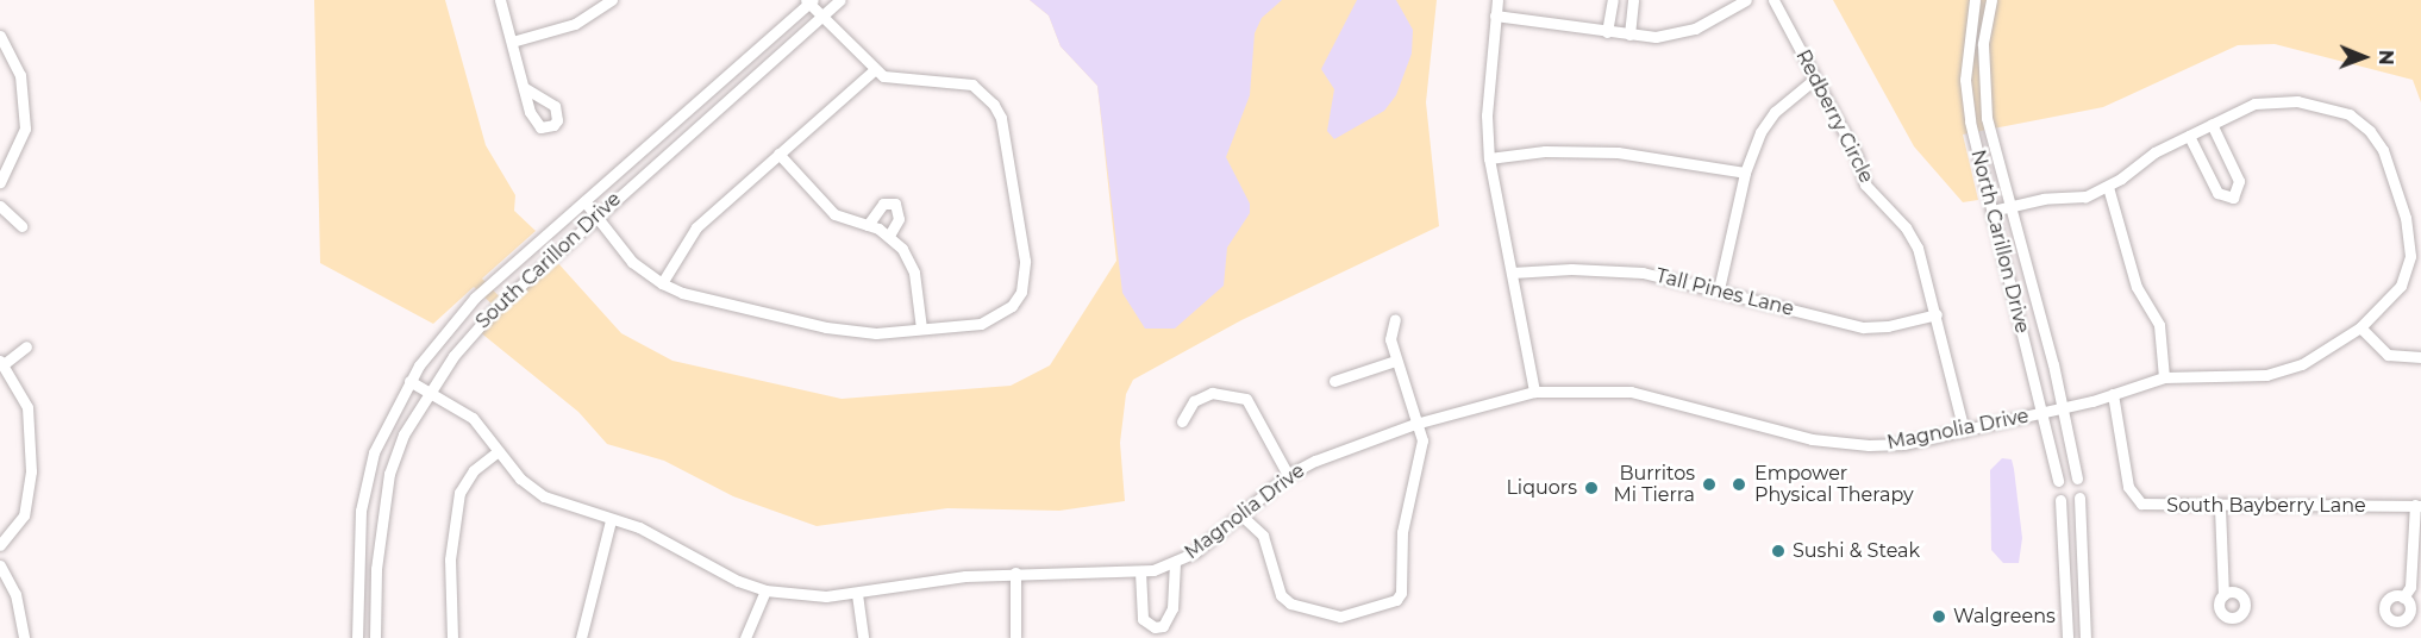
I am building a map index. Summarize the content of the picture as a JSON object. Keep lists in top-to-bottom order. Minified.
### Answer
{"streets":{"street":["Redberry Circle","North Carillon Drive","South Carillon Drive","Tall Pines Lane","Magnolia Drive","South Bayberry Lane"]},"crossings":[["Redberry Circle","Tall Pines Lane"],["Redberry Circle","Magnolia Drive"],["North Carillon Drive","Magnolia Drive"],["South Carillon Drive","Magnolia Drive"],["Magnolia Drive","South Bayberry Lane"]],"places":["Burritos Mi Tierra","Empower Physical Therapy","Liquors","Sushi & Steak","Walgreens"],"north":"right"}
